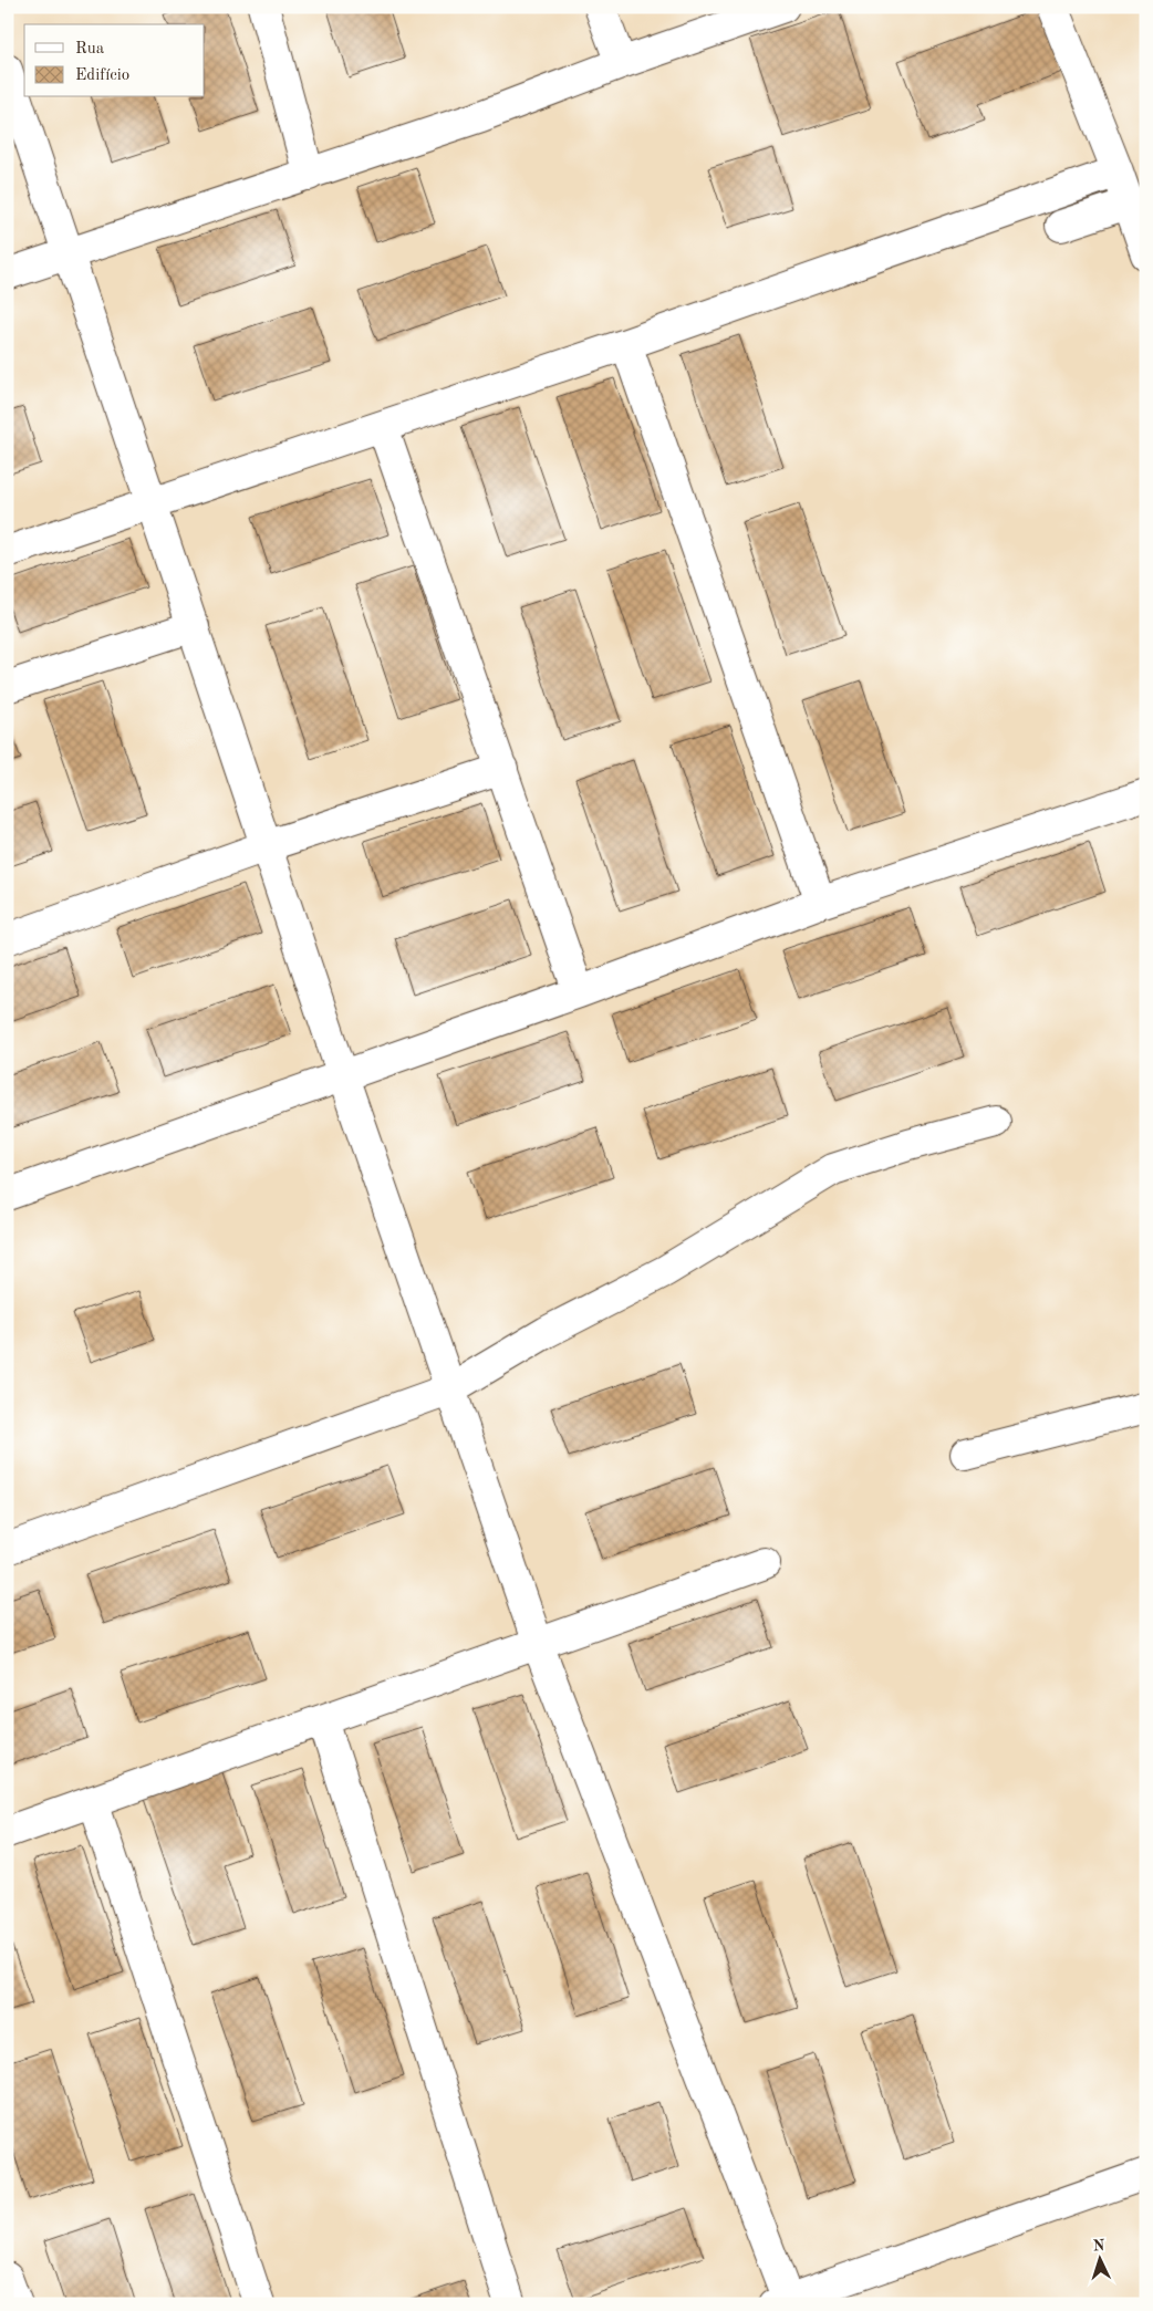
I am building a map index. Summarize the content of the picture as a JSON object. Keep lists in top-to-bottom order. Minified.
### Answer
{"legend":["Rua","Edifício"],"north":"top"}
